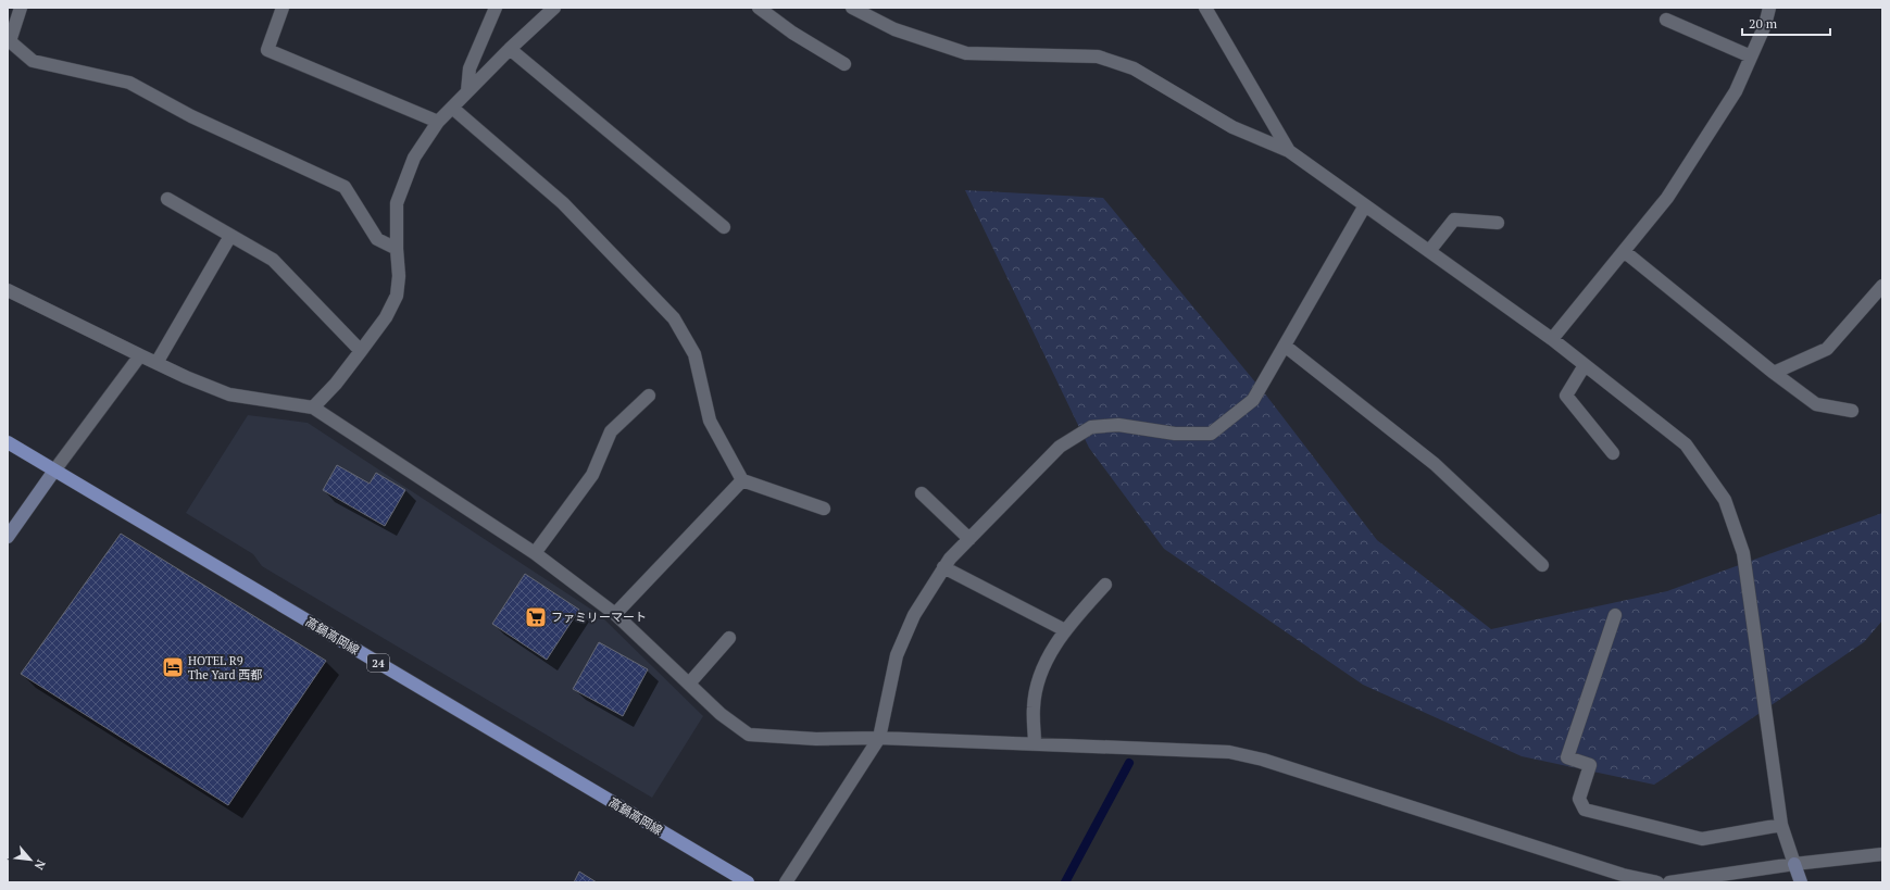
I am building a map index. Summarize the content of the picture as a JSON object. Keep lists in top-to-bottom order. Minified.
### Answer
{"streets":{"main road":["高鍋高岡線","24"]},"places":{"supermarket":["ファミリーマート"],"hotel":["HOTEL R9 The Yard 西都"]},"scale_bar":"20 m","north":"bottom right"}
